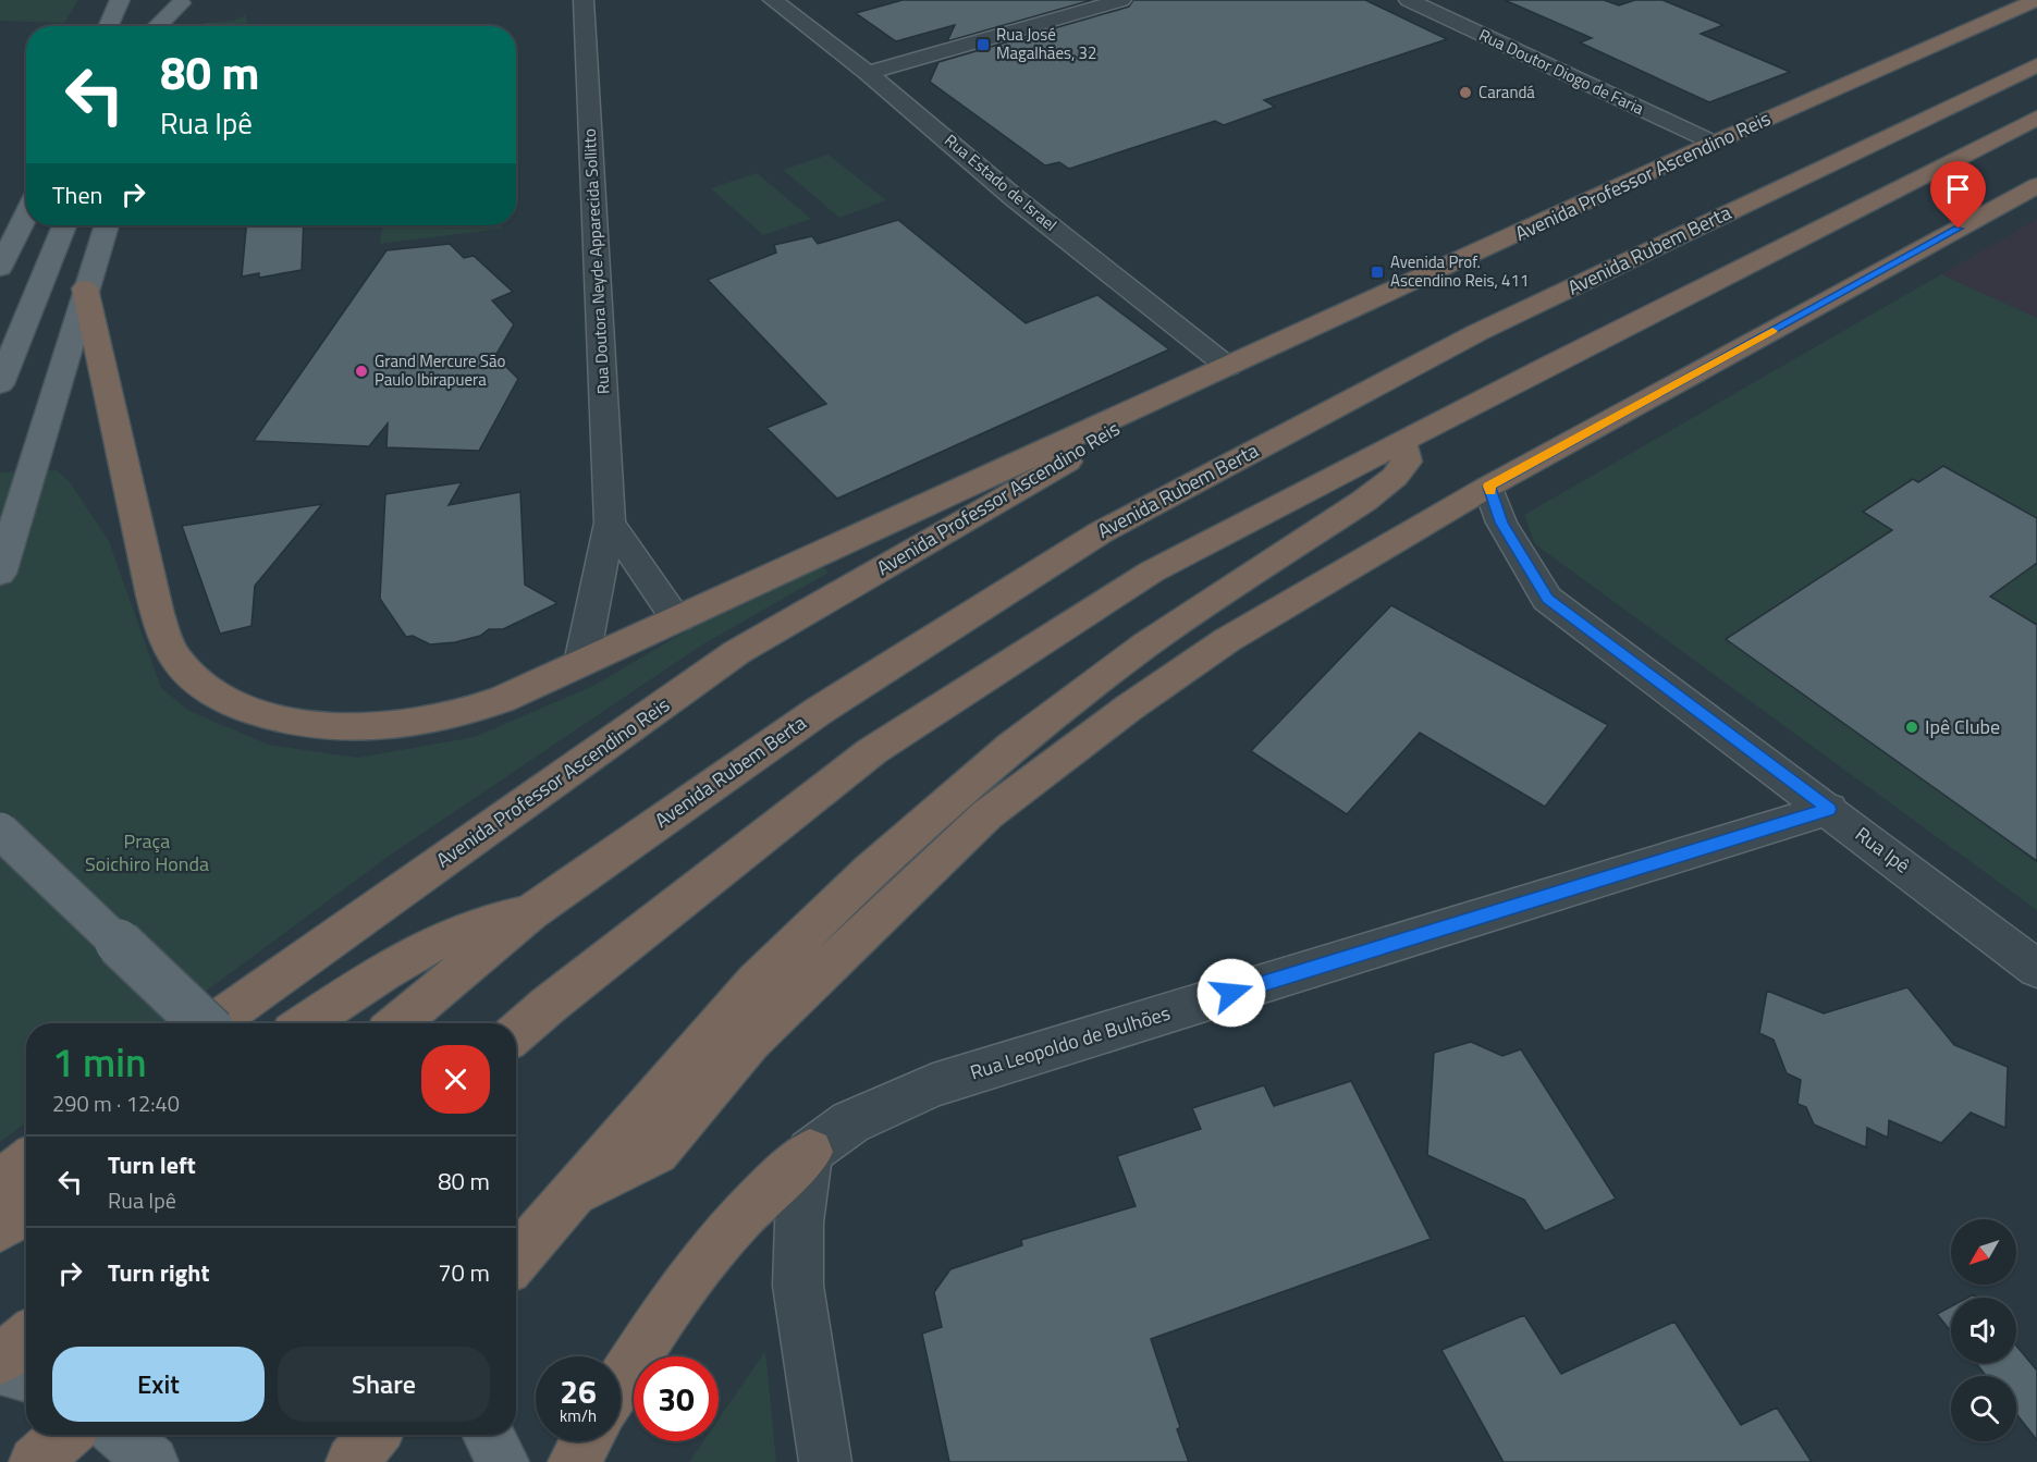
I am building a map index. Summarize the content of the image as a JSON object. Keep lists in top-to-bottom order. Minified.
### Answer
{"streets":{"highway":["Avenida Professor Ascendino Reis","Avenida Rubem Berta"],"street":["Rua Doutor Diogo de Faria","Rua Estado de Israel","Rua Doutora Neyde Apparecida Sollitto","Rua Ipê","Rua Leopoldo de Bulhões"]},"crossings":[["Rua Doutor Diogo de Faria","Avenida Professor Ascendino Reis"],["Avenida Professor Ascendino Reis","Rua Estado de Israel"],["Rua Ipê","Rua Leopoldo de Bulhões"]],"parks":["Praça Soichiro Honda"],"places":{"transit":["Rua José Magalhães, 32","Avenida Prof. Ascendino Reis, 411"],"other":["Carandá","Grand Mercure São Paulo Ibirapuera","Ipê Clube"]},"north":"bottom left","page":{"turn":["80 m","Rua Ipê"],"then":"Then","heading":["1 min","290 m · 12:40"],"list":[{"name":"Turn left","note":"Rua Ipê","value":"80 m"},{"name":"Turn right","value":"70 m"}],"buttons":["Exit","Share"],"speed":"26 km/h","limit":"30"}}
